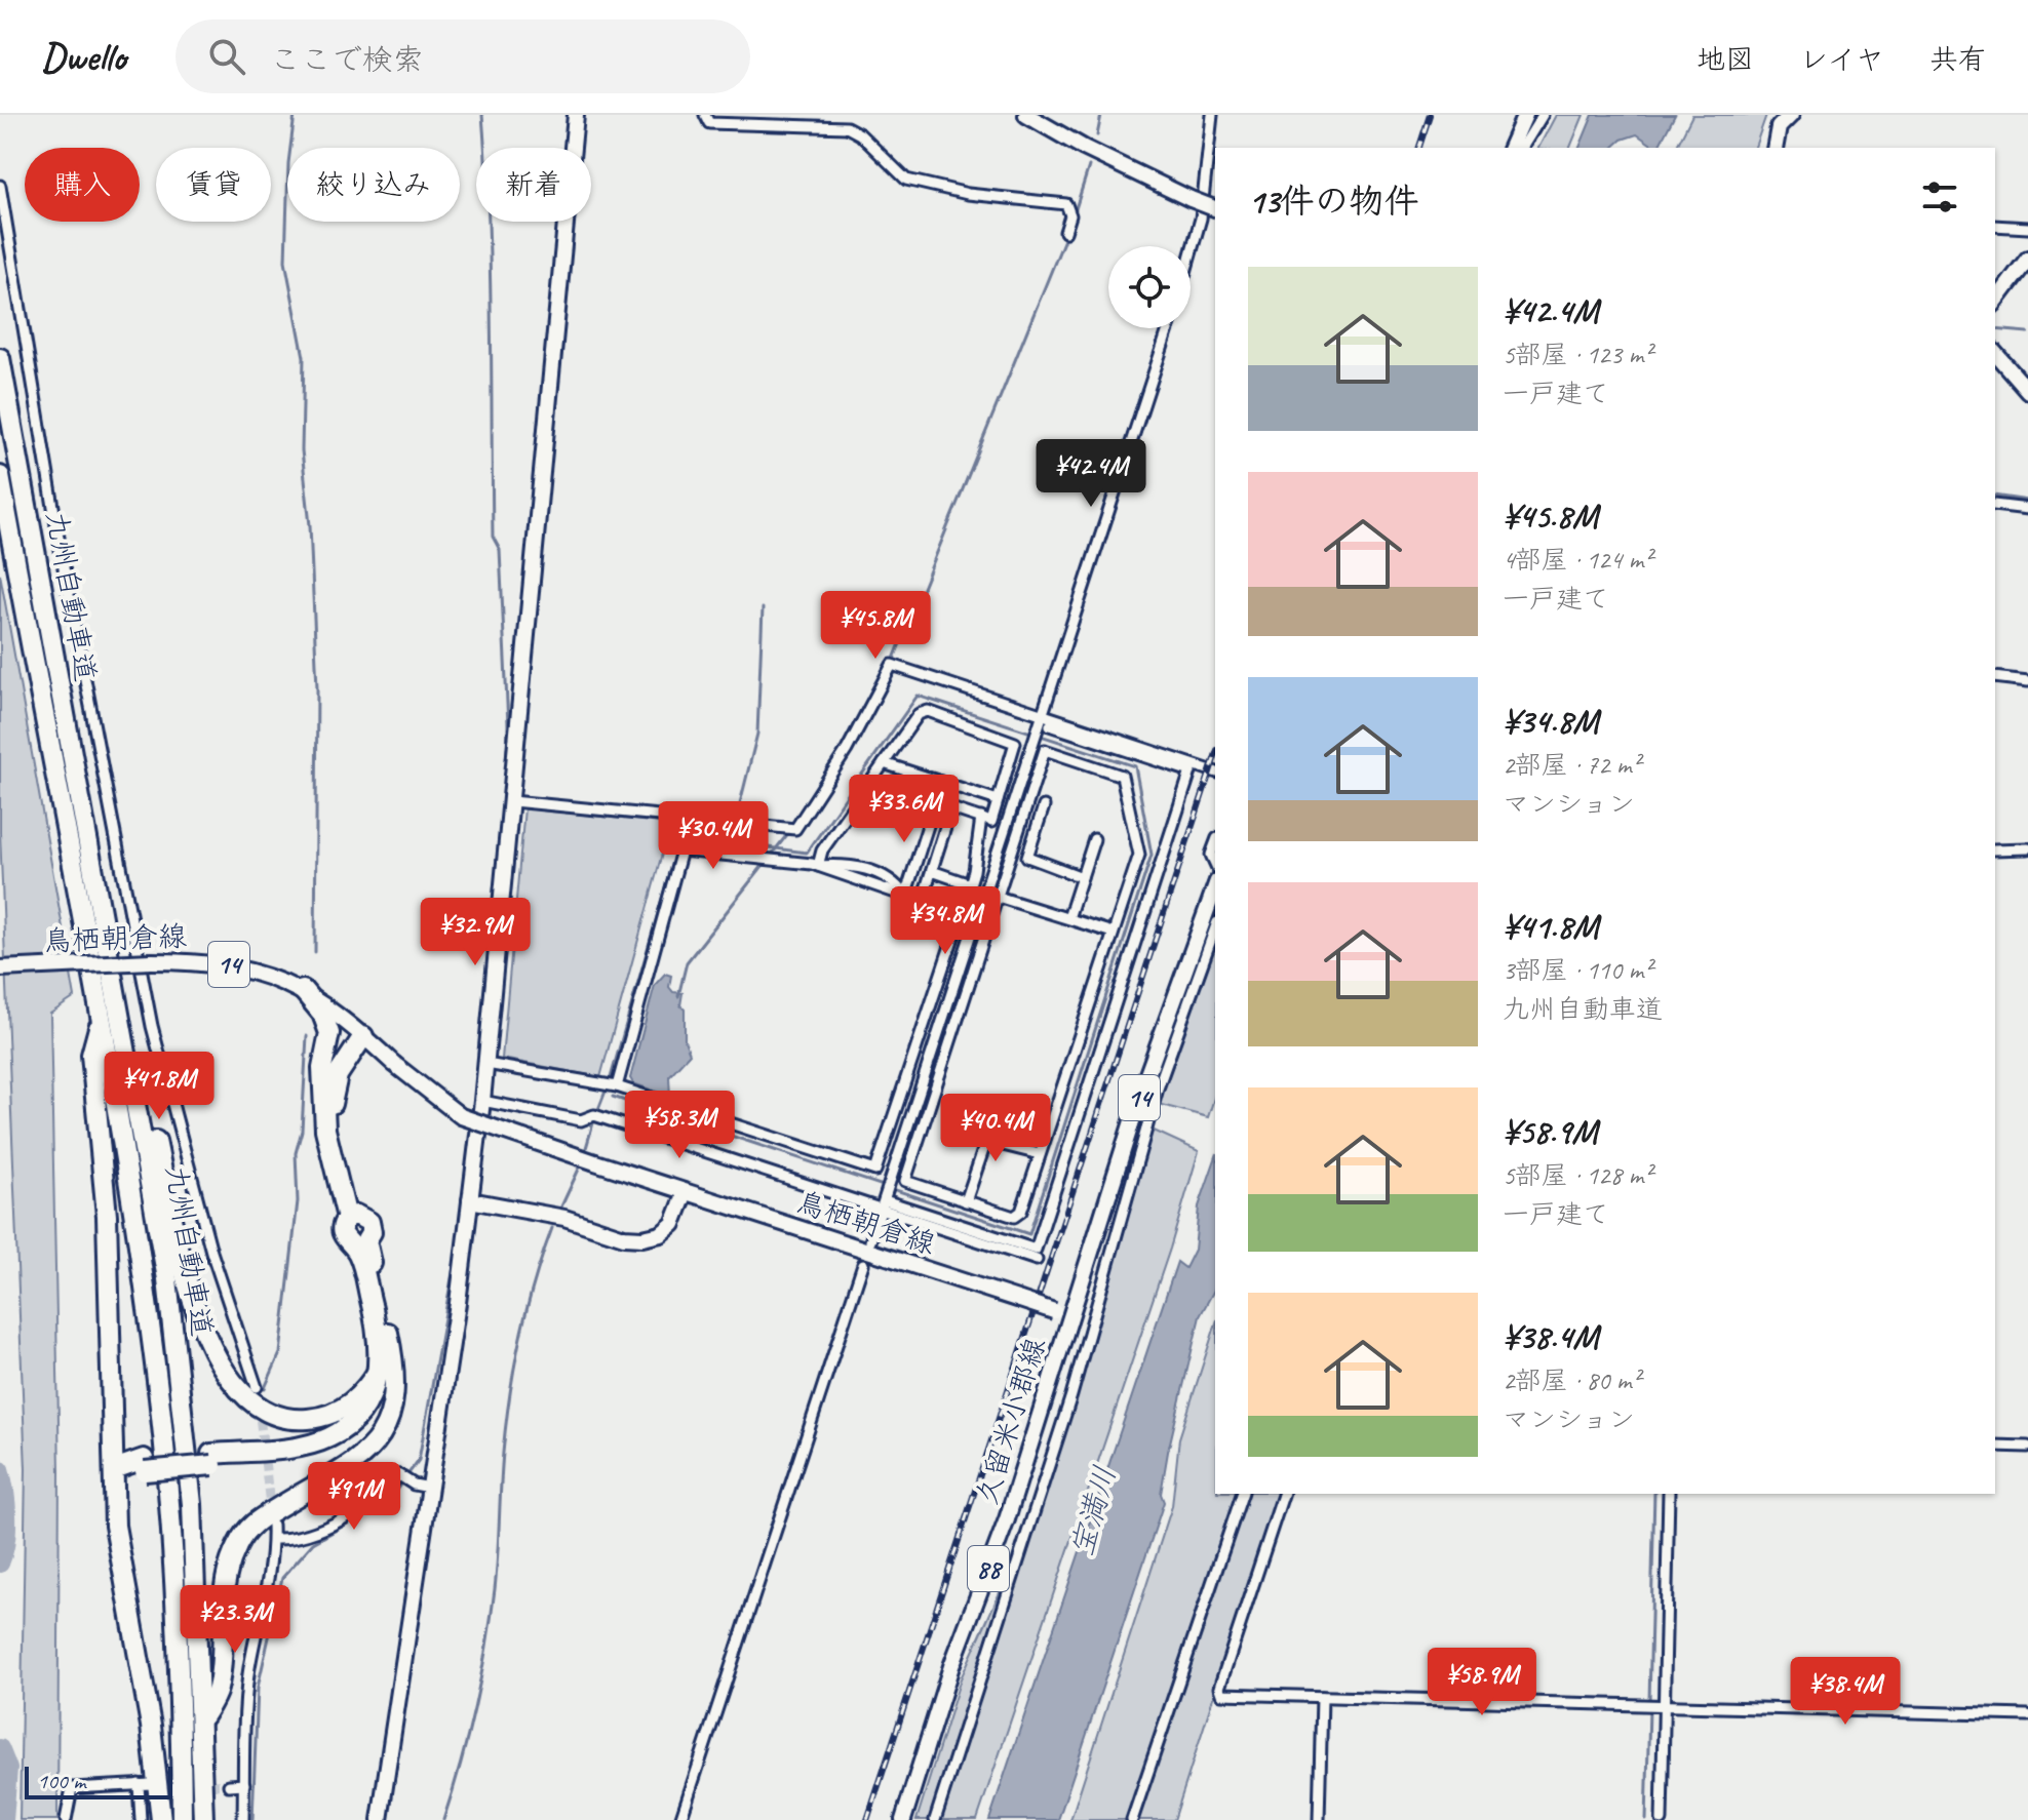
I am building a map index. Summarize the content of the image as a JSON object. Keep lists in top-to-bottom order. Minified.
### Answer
{"streets":{"highway":["九州自動車道"],"main road":["鳥栖朝倉線","14","久留米小郡線","88"]},"crossings":[["鳥栖朝倉線","14"],["鳥栖朝倉線","久留米小郡線"],["14","久留米小郡線"]],"water":["宝満川"],"scale_bar":"100 m","page":{"header":"Dwello","search":"ここで検索","nav":["地図","レイヤ","共有"],"chip":["購入","賃貸","絞り込み","新着"],"heading":"13件の物件","list":[{"name":"¥42.4M","note":"5部屋 · 123 m² · 一戸建て"},{"name":"¥45.8M","note":"4部屋 · 124 m² · 一戸建て"},{"name":"¥34.8M","note":"2部屋 · 72 m² · マンション"},{"name":"¥41.8M","note":"3部屋 · 110 m² · 九州自動車道"},{"name":"¥58.9M","note":"5部屋 · 128 m² · 一戸建て"},{"name":"¥38.4M","note":"2部屋 · 80 m² · マンション"}],"price":["¥42.4M","¥45.8M","¥33.6M","¥30.4M","¥34.8M","¥32.9M","¥41.8M","¥58.3M","¥40.4M","¥91M","¥23.3M","¥58.9M","¥38.4M"],"scale":"100 m"}}
